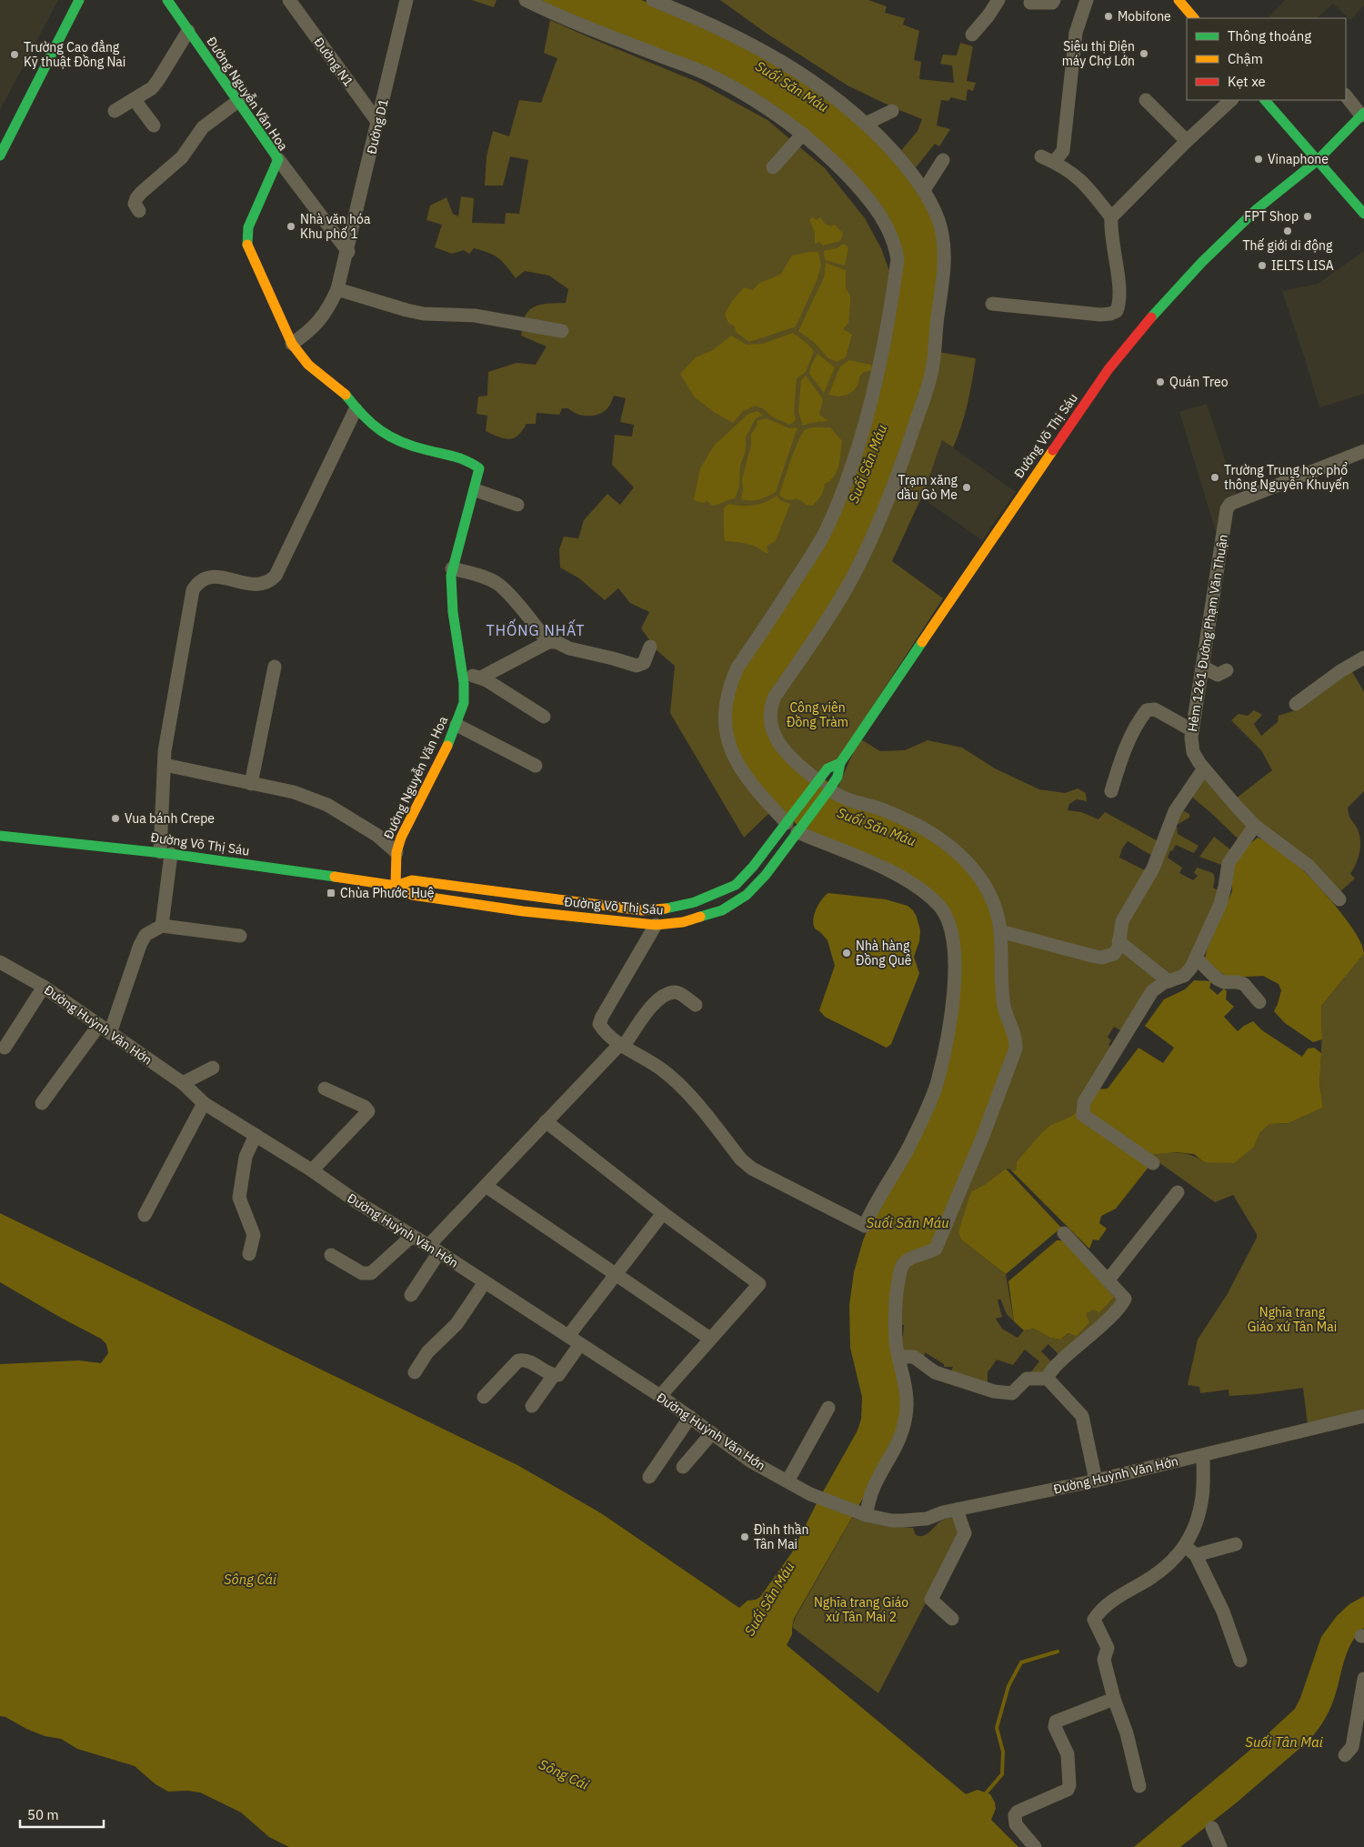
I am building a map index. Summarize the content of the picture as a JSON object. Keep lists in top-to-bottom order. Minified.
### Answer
{"streets":{"main road":["Đường Nguyễn Văn Hoa","Đường Võ Thị Sáu"],"street":["Đường N1","Đường D1","Hẻm 1261 Đường Phạm Văn Thuận","Đường Huỳnh Văn Hớn"]},"crossings":[["Đường N1","Đường D1"],["Đường Nguyễn Văn Hoa","Đường D1"],["Đường Nguyễn Văn Hoa","Đường Võ Thị Sáu"]],"districts":["THỐNG NHẤT"],"water":["Suối Săn Máu","Sông Cái","Suối Tân Mai"],"parks":["Công viên Đồng Tràm","Nghĩa trang Giáo xứ Tân Mai","Nghĩa trang Giáo xứ Tân Mai 2"],"places":{"other":["Mobifone","Siêu thị Điện máy Chợ Lớn","Trường Cao đẳng Kỹ thuật Đồng Nai","Vinaphone","FPT Shop","Nhà văn hóa Khu phố 1","Thế giới di động","IELTS LISA","Quán Treo","Trường Trung học phổ thông Nguyễn Khuyến","Trạm xăng dầu Gò Me","Vua bánh Crepe","Nhà hàng Đồng Quê","Đình thần Tân Mai"],"transit":["Chùa Phước Huệ"]},"legend":["Thông thoáng","Chậm","Kẹt xe"],"scale_bar":"50 m"}
